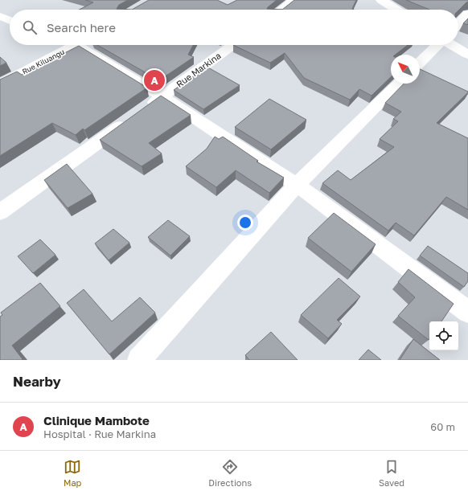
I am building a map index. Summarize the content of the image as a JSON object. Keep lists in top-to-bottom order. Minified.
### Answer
{"streets":{"street":["Rue Kiluangu","Rue Markina"]},"north":"top left","page":{"search":"Search here","pins":"A","heading":"Nearby","list":[{"mark":"A","name":"Clinique Mambote","note":"Hospital · Rue Markina","value":"60 m"}],"nav":["Map","Directions","Saved"]}}
